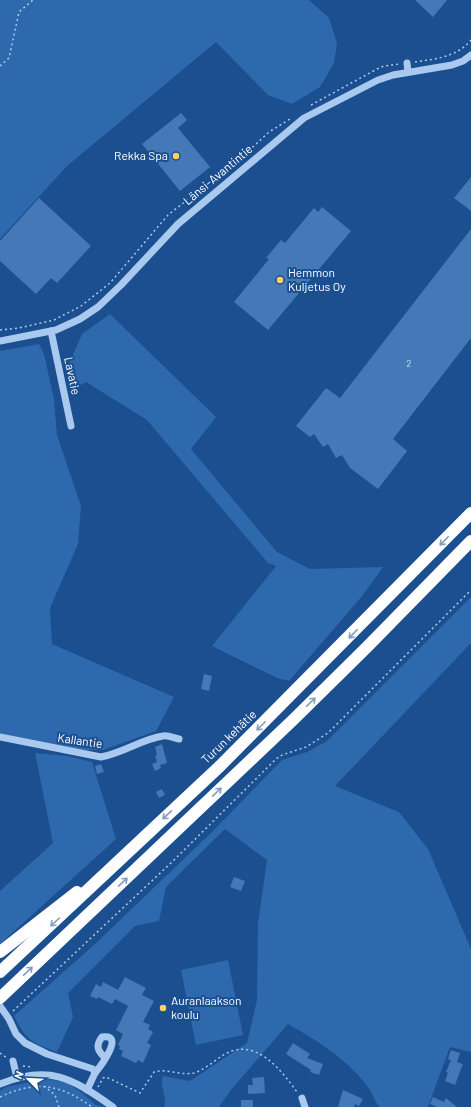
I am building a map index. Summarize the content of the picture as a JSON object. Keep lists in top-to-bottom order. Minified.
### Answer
{"streets":{"highway":["Turun kehätie"],"street":["Länsi-Avantintie","Lavatie","Kallantie"]},"crossings":[["Länsi-Avantintie","Lavatie"]],"places":["Rekka Spa","Hemmon Kuljetus Oy","Auranlaakson koulu"],"house_numbers":["2"],"north":"top left"}
